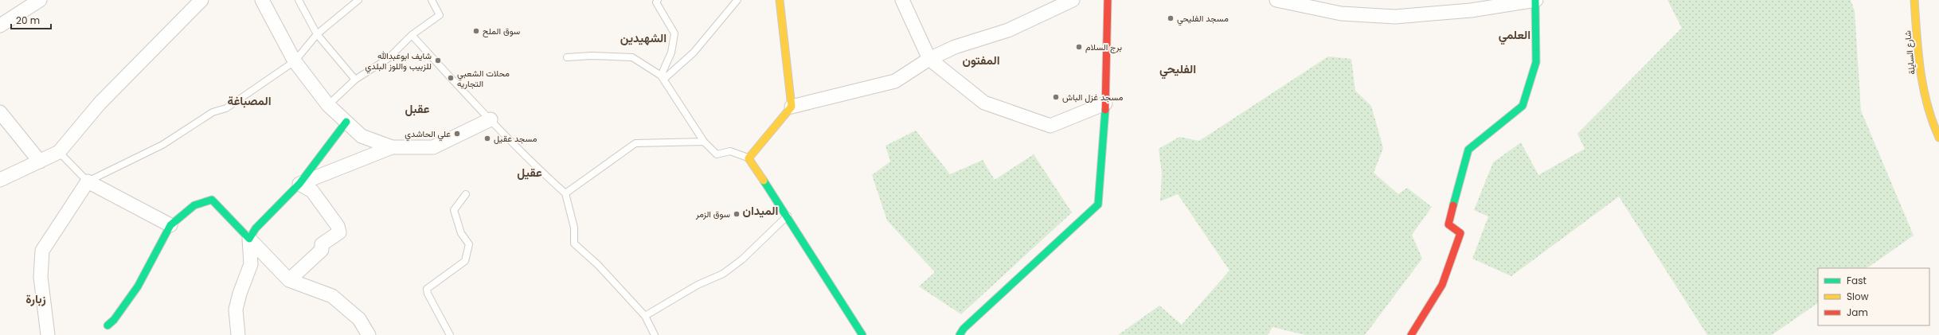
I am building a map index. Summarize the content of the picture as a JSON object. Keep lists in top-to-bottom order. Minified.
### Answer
{"streets":{"street":["شارع السايلة"]},"districts":["العلمي","الشهيدين","المفتون","الفليحي","المصباغة","عقبل","عقيل","الميدان","زبارة"],"places":["مسجد الفليحي","سوق الملح","برج السلام","شايف ابوعبدالله للزبيب واللوز البلدي","محلات الشعبي التجاريه","مسجد غزل الباش","علي الحاشدي","مسجد عقيل","سوق الزمر"],"legend":["Fast","Slow","Jam"],"scale_bar":"20 m"}
